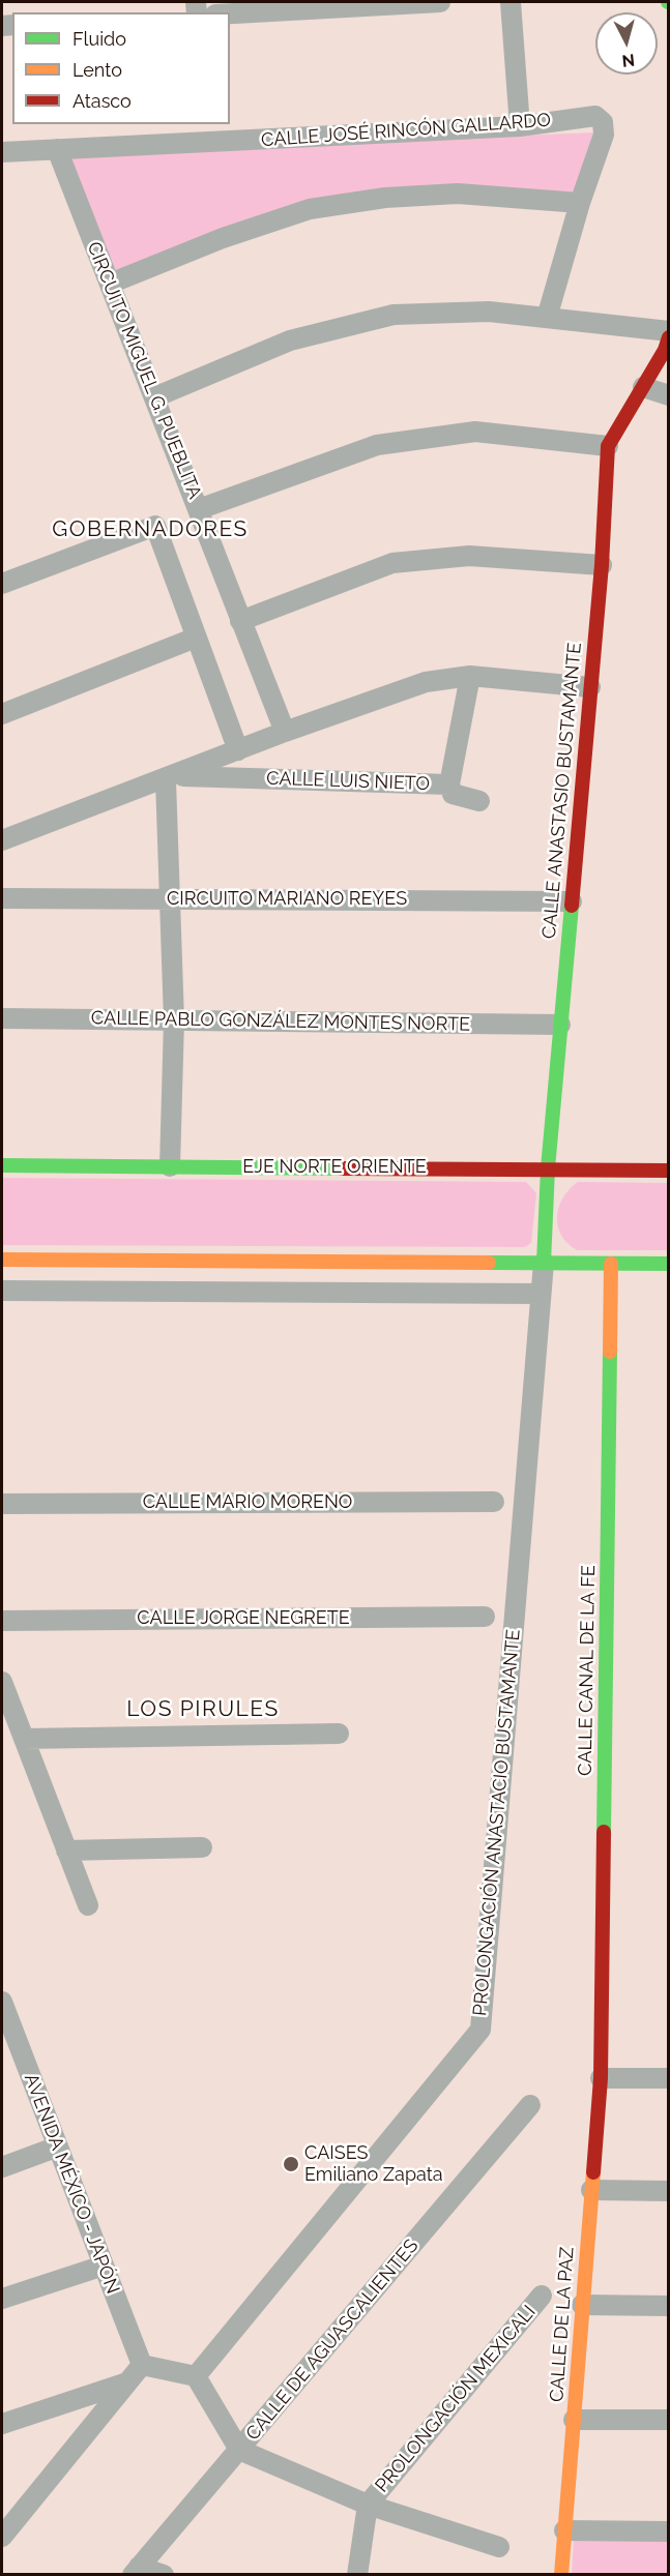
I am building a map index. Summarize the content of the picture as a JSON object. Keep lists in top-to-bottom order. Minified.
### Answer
{"streets":{"street":["CALLE JOSÉ RINCÓN GALLARDO","CIRCUITO MIGUEL G. PUEBLITA","CALLE LUIS NIETO","CALLE ANASTASIO BUSTAMANTE","CIRCUITO MARIANO REYES","CALLE PABLO GONZÁLEZ MONTES NORTE","EJE NORTE ORIENTE","CALLE MARIO MORENO","CALLE JORGE NEGRETE","CALLE CANAL DE LA FE","PROLONGACIÓN ANASTACIO BUSTAMANTE","AVENIDA MÉXICO - JAPÓN","CALLE DE LA PAZ","CALLE DE AGUASCALIENTES","PROLONGACIÓN MEXICALI"]},"crossings":[["CALLE JOSÉ RINCÓN GALLARDO","CIRCUITO MIGUEL G. PUEBLITA"],["CIRCUITO MIGUEL G. PUEBLITA","CALLE LUIS NIETO"],["CALLE LUIS NIETO","CALLE ANASTASIO BUSTAMANTE"],["CALLE ANASTASIO BUSTAMANTE","CIRCUITO MARIANO REYES"],["CALLE ANASTASIO BUSTAMANTE","CALLE PABLO GONZÁLEZ MONTES NORTE"],["CALLE ANASTASIO BUSTAMANTE","EJE NORTE ORIENTE"],["CALLE ANASTASIO BUSTAMANTE","PROLONGACIÓN ANASTACIO BUSTAMANTE"],["CALLE CANAL DE LA FE","CALLE DE LA PAZ"]],"districts":["GOBERNADORES","LOS PIRULES"],"places":["CAISES Emiliano Zapata"],"legend":["Fluido","Lento","Atasco"],"north":"bottom"}
